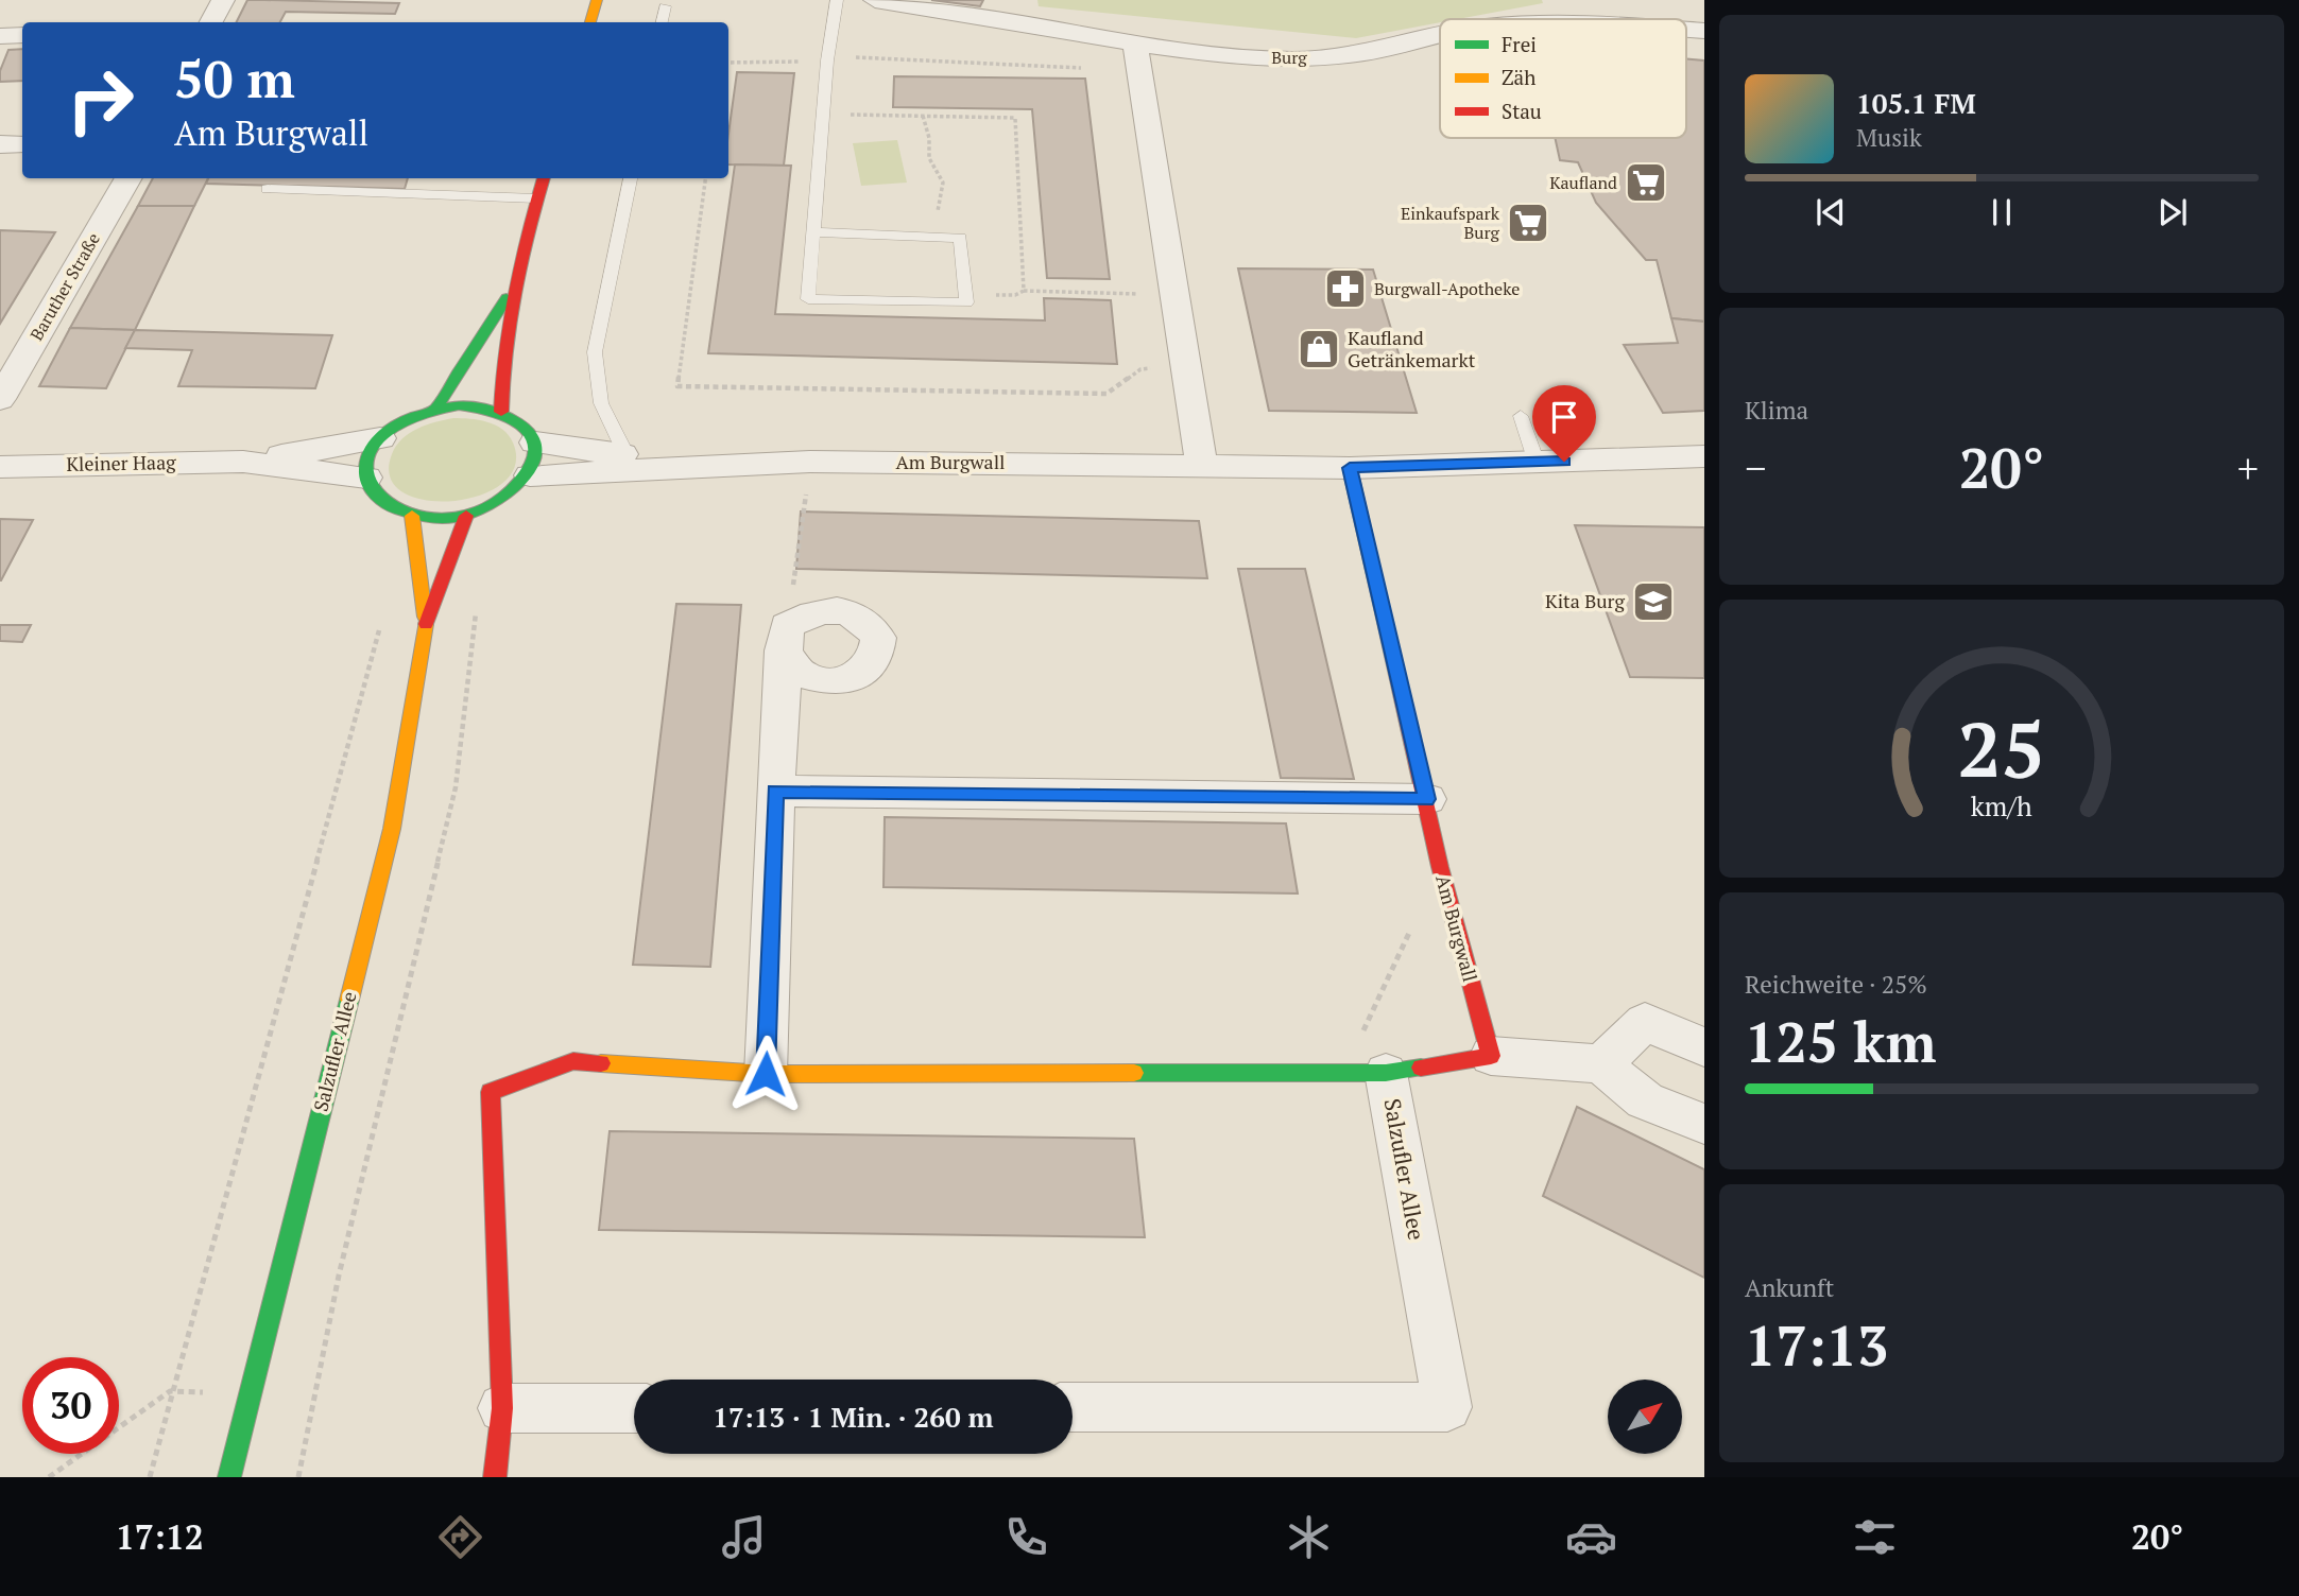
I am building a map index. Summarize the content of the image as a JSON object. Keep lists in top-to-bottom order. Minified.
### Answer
{"streets":{"main road":["Am Burgwall","Salzufler Allee"],"street":["Burg","Baruther Straße","Kleiner Haag"]},"crossings":[["Am Burgwall","Kleiner Haag"],["Am Burgwall","Salzufler Allee"],["Kleiner Haag","Salzufler Allee"]],"places":{"supermarket":["Kaufland","Einkaufspark Burg"],"pharmacy":["Burgwall-Apotheke"],"shop":["Kaufland Getränkemarkt"],"school or university":["Kita Burg"]},"legend":["Frei","Zäh","Stau"],"north":"top right","page":{"turn":["50 m","Am Burgwall"],"song":["105.1 FM","Musik"],"tile":["Klima",["Reichweite · 25%","125 km"],["Ankunft","17:13"]],"heat":["−","20°","+"],"limit":"30","trip":"17:13 · 1 Min. · 260 m","tabs":["17:12","20°"],"gauge":["25","km/h"]}}
